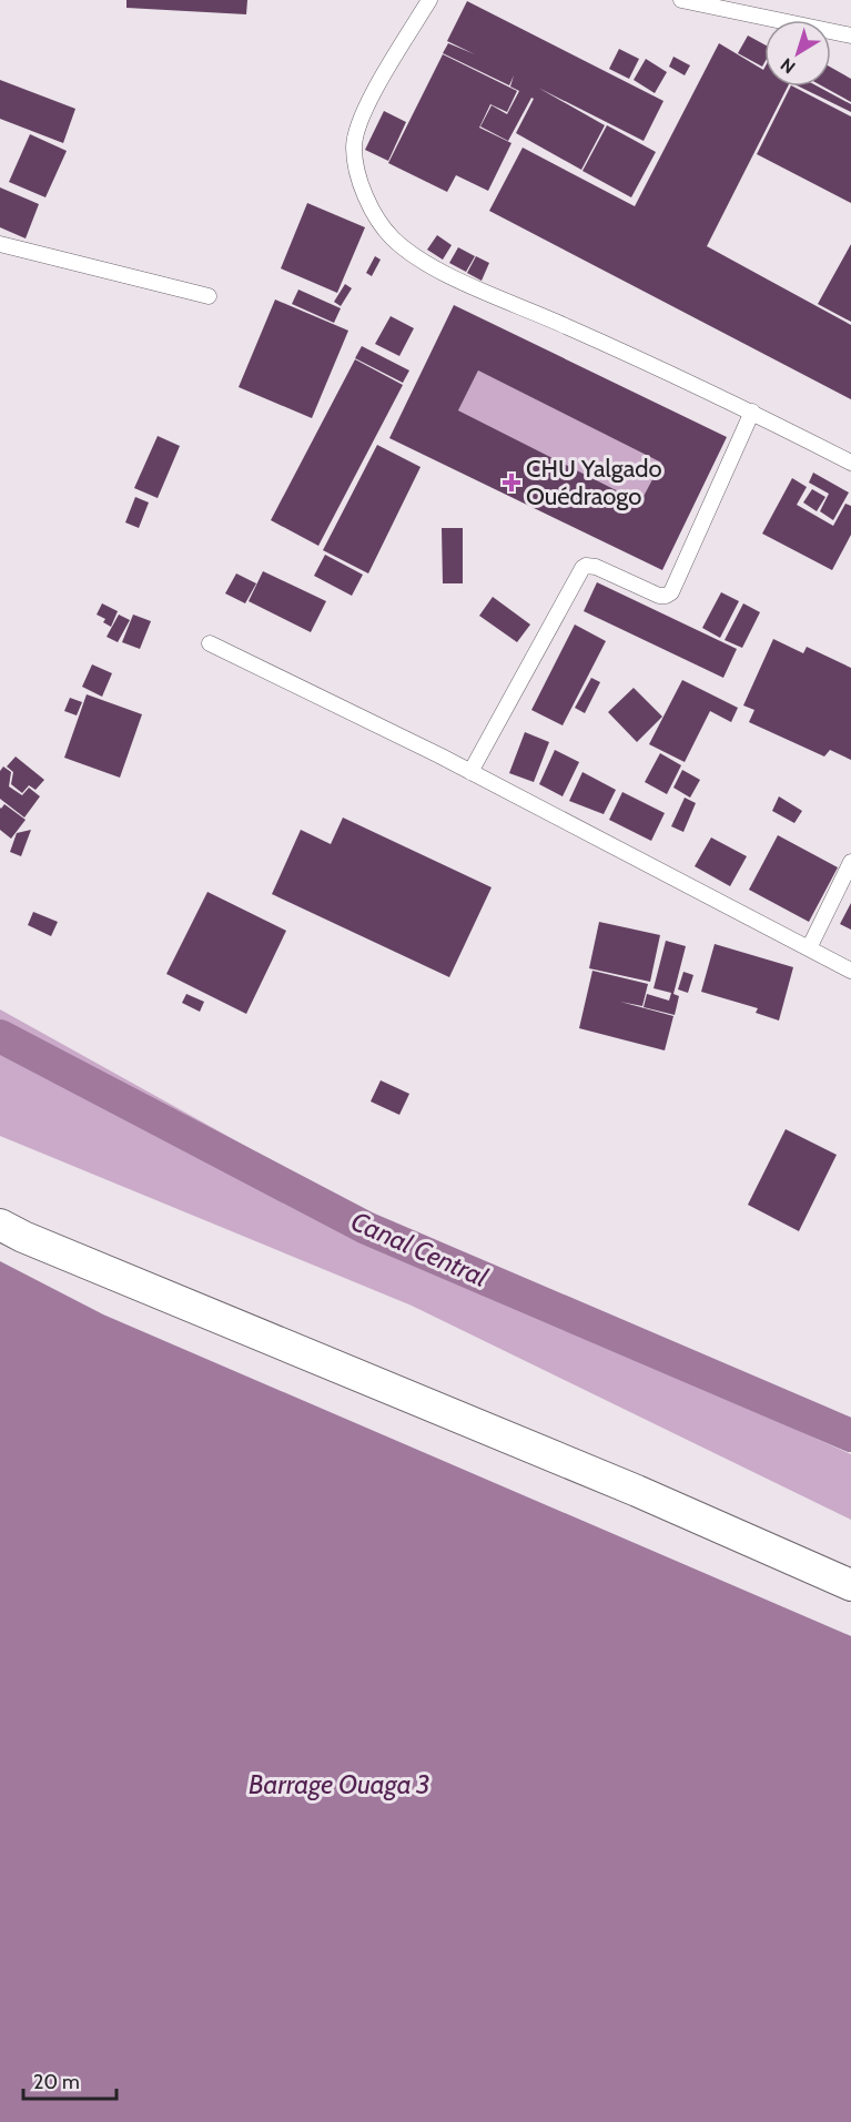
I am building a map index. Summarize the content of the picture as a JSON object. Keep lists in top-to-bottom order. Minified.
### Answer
{"water":["Canal Central","Barrage Ouaga 3"],"places":{"health":["CHU Yalgado Ouédraogo"]},"scale_bar":"20 m","north":"bottom left"}
